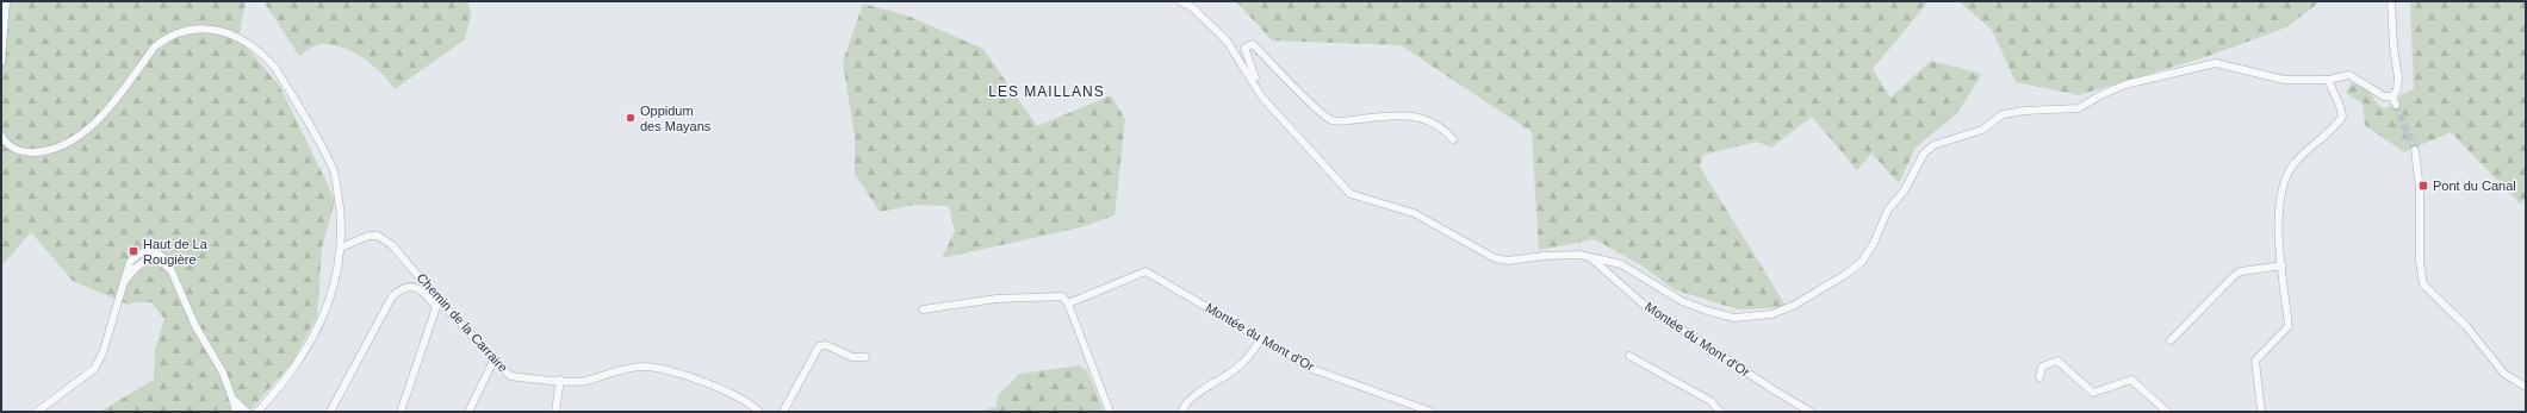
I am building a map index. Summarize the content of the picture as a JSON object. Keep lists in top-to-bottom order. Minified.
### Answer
{"streets":{"street":["Chemin de la Carraire","Montée du Mont d'Or"]},"districts":["LES MAILLANS"],"places":{"other":["Oppidum des Mayans"],"transit":["Pont du Canal","Haut de La Rougière"]}}
